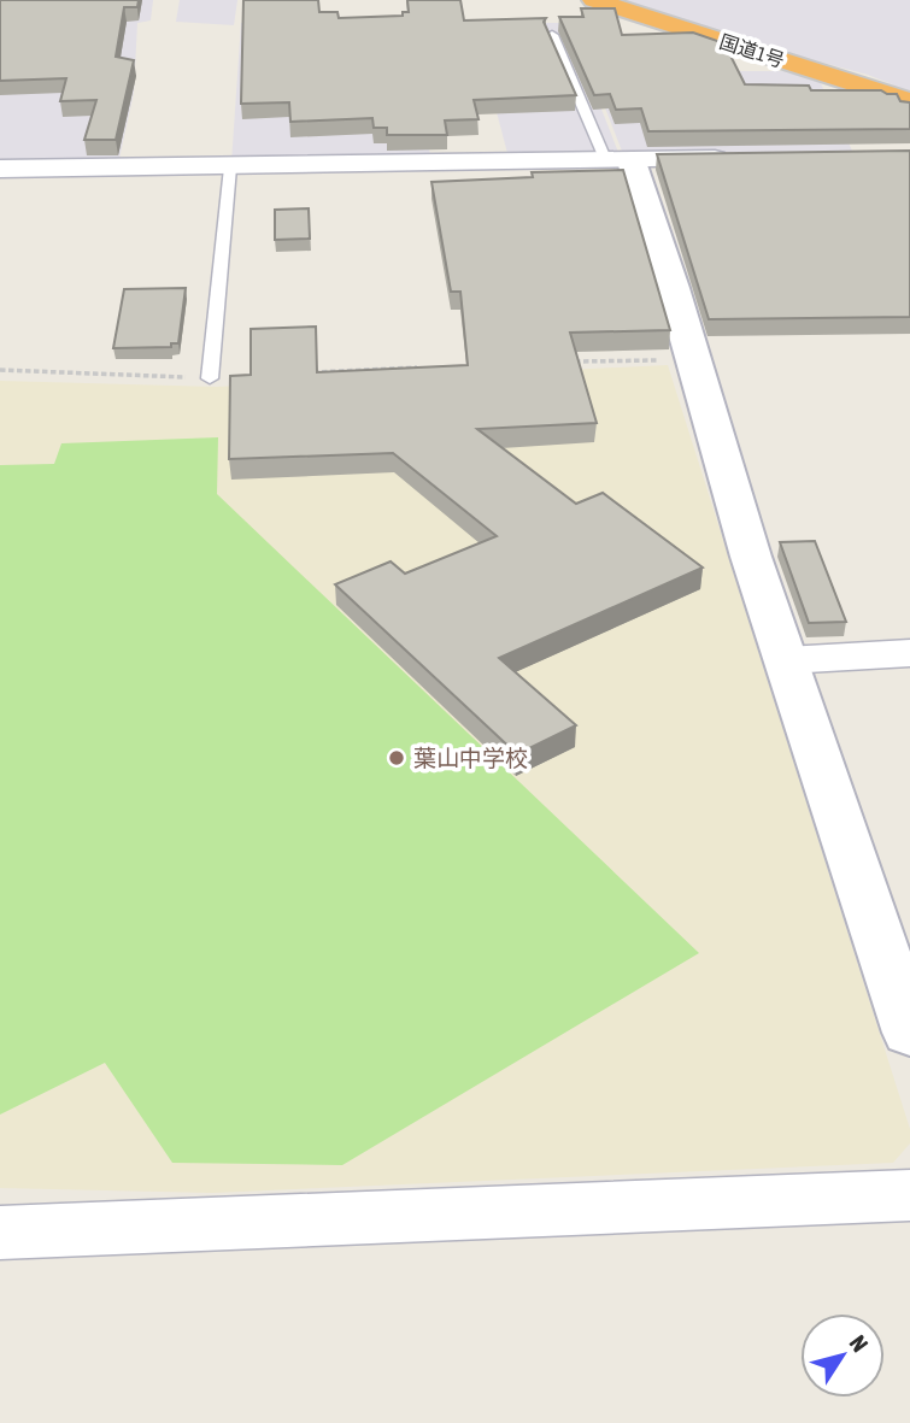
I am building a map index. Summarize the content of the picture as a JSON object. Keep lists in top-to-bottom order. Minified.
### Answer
{"streets":{"highway":["国道1号"]},"places":["葉山中学校"],"north":"top right"}
